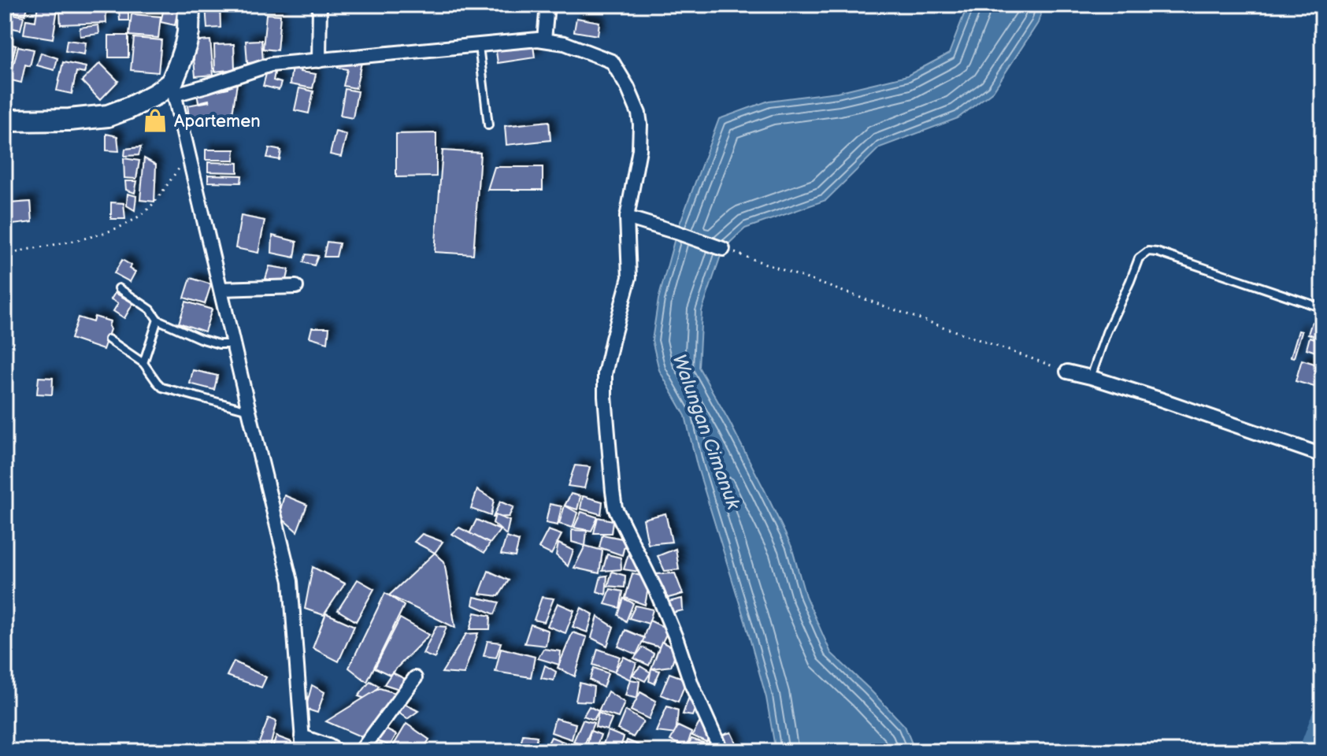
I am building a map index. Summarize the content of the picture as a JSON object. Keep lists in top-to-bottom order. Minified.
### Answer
{"water":["Walungan Cimanuk"],"places":{"shop":["Apartemen"]}}
